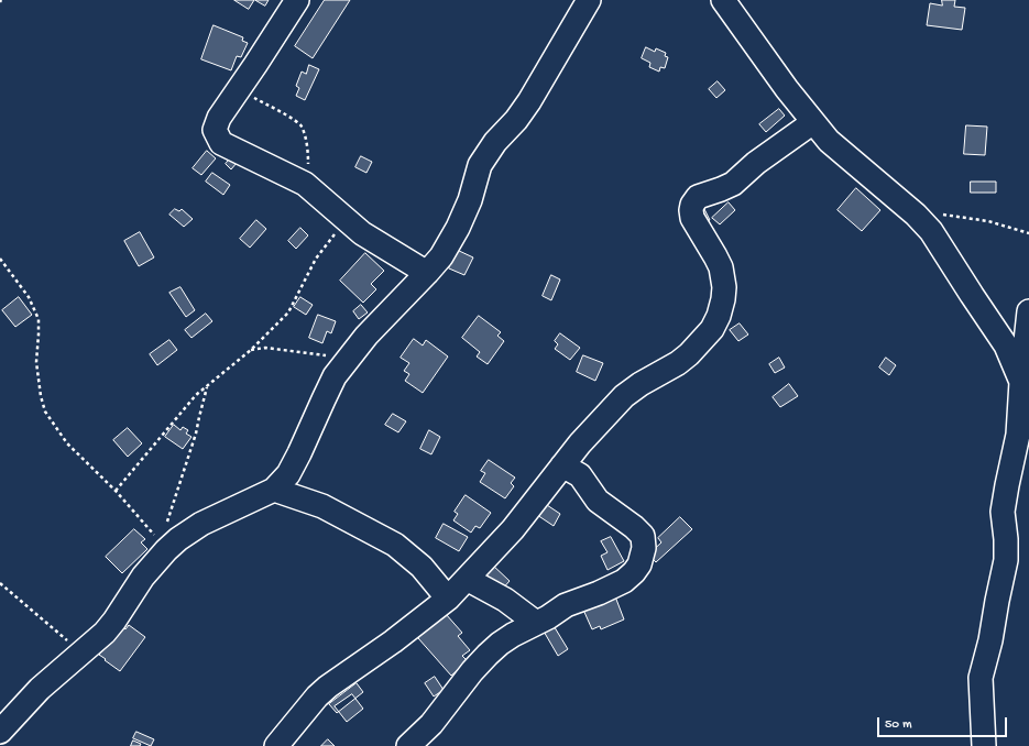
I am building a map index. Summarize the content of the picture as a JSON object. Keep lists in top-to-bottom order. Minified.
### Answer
{"scale_bar":"50 m"}
